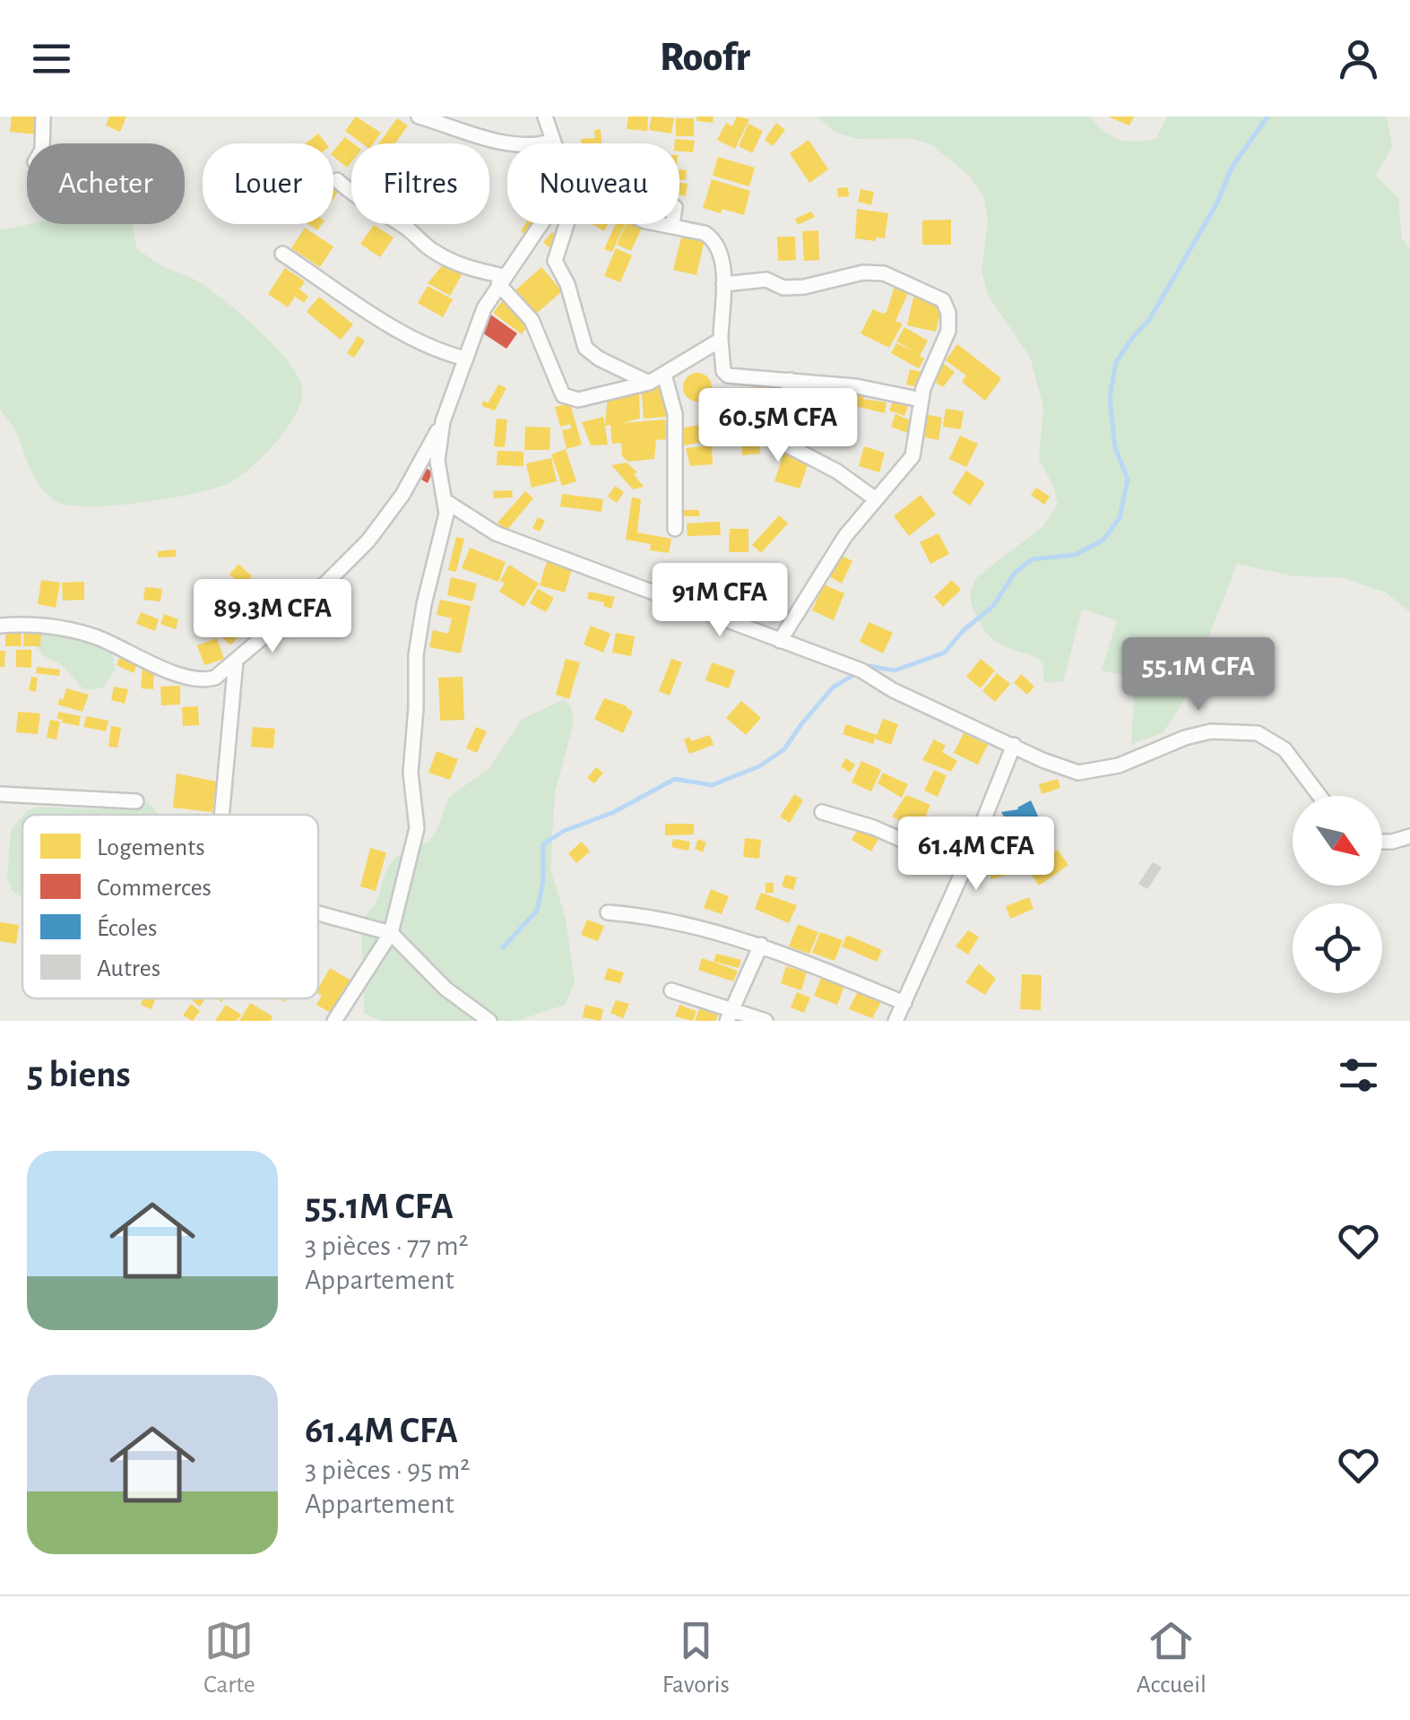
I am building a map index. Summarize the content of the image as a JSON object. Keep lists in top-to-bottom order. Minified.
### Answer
{"legend":["Logements","Commerces","Écoles","Autres"],"north":"bottom right","page":{"header":"Roofr","chip":["Acheter","Louer","Filtres","Nouveau"],"price":["60.5M CFA","91M CFA","89.3M CFA","55.1M CFA","61.4M CFA"],"heading":"5 biens","list":[{"name":"55.1M CFA","note":"3 pièces · 77 m² · Appartement"},{"name":"61.4M CFA","note":"3 pièces · 95 m² · Appartement"}],"tabs":["Carte","Favoris","Accueil"]}}
